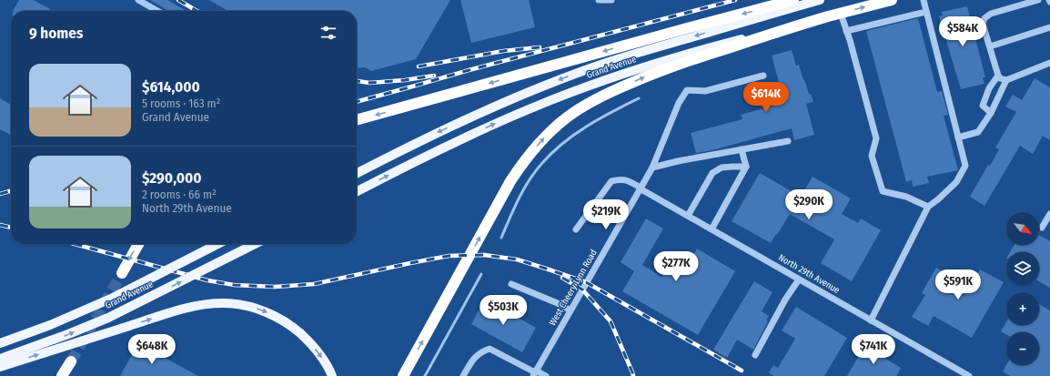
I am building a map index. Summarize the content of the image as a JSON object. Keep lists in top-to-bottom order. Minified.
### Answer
{"streets":{"highway":["Grand Avenue"],"street":["North 29th Avenue","West Cheery Lynn Road"]},"crossings":[["North 29th Avenue","West Cheery Lynn Road"]],"north":"bottom right","page":{"heading":"9 homes","price":["$584K","$614K","$290K","$219K","$277K","$591K","$503K","$648K","$741K"],"list":[{"name":"$614,000","note":"5 rooms · 163 m² · Grand Avenue"},{"name":"$290,000","note":"2 rooms · 66 m² · North 29th Avenue"}],"map_buttons":["+","−"]}}
